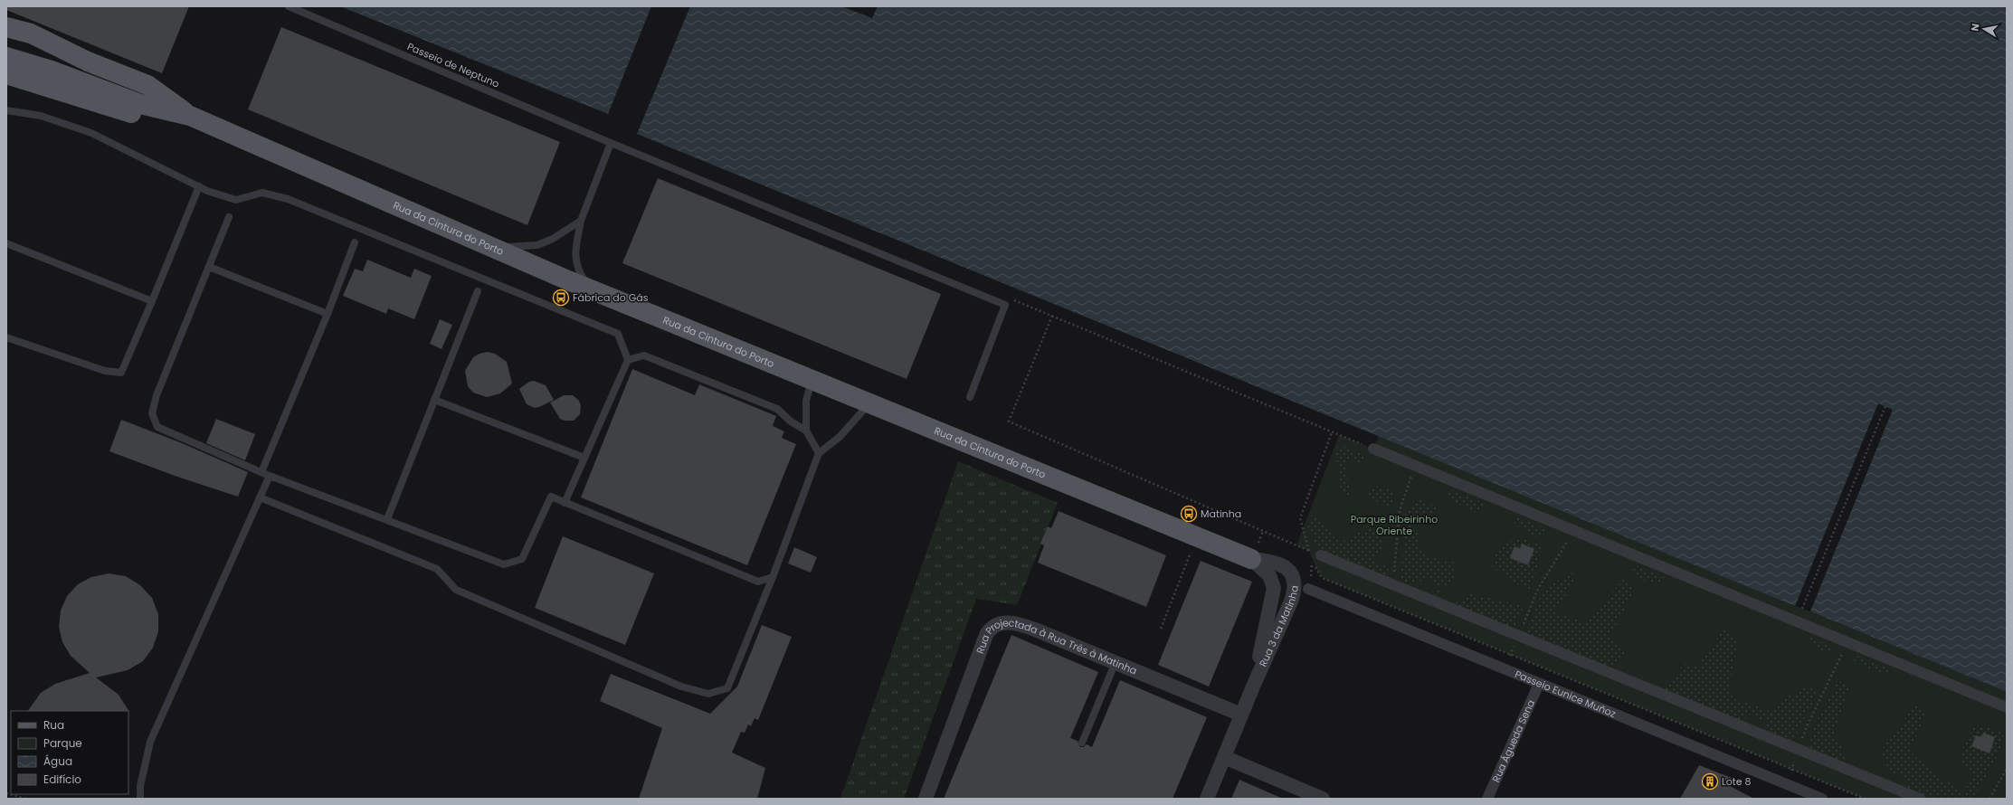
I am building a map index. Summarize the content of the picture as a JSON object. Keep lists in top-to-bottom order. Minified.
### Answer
{"streets":{"main road":["Rua da Cintura do Porto"],"street":["Rua 3 da Matinha","Rua Projectada à Rua Três à Matinha","Passeio Eunice Muñoz","Rua Águeda Sena"],"lane":["Passeio de Neptuno"]},"crossings":[["Rua da Cintura do Porto","Rua 3 da Matinha"],["Rua 3 da Matinha","Rua Projectada à Rua Três à Matinha"],["Passeio Eunice Muñoz","Rua Águeda Sena"]],"parks":["Parque Ribeirinho Oriente"],"places":{"bus stop":["Fábrica do Gás","Matinha"],"building":["Lote 8"]},"legend":["Rua","Parque","Água","Edifício"],"north":"left"}
